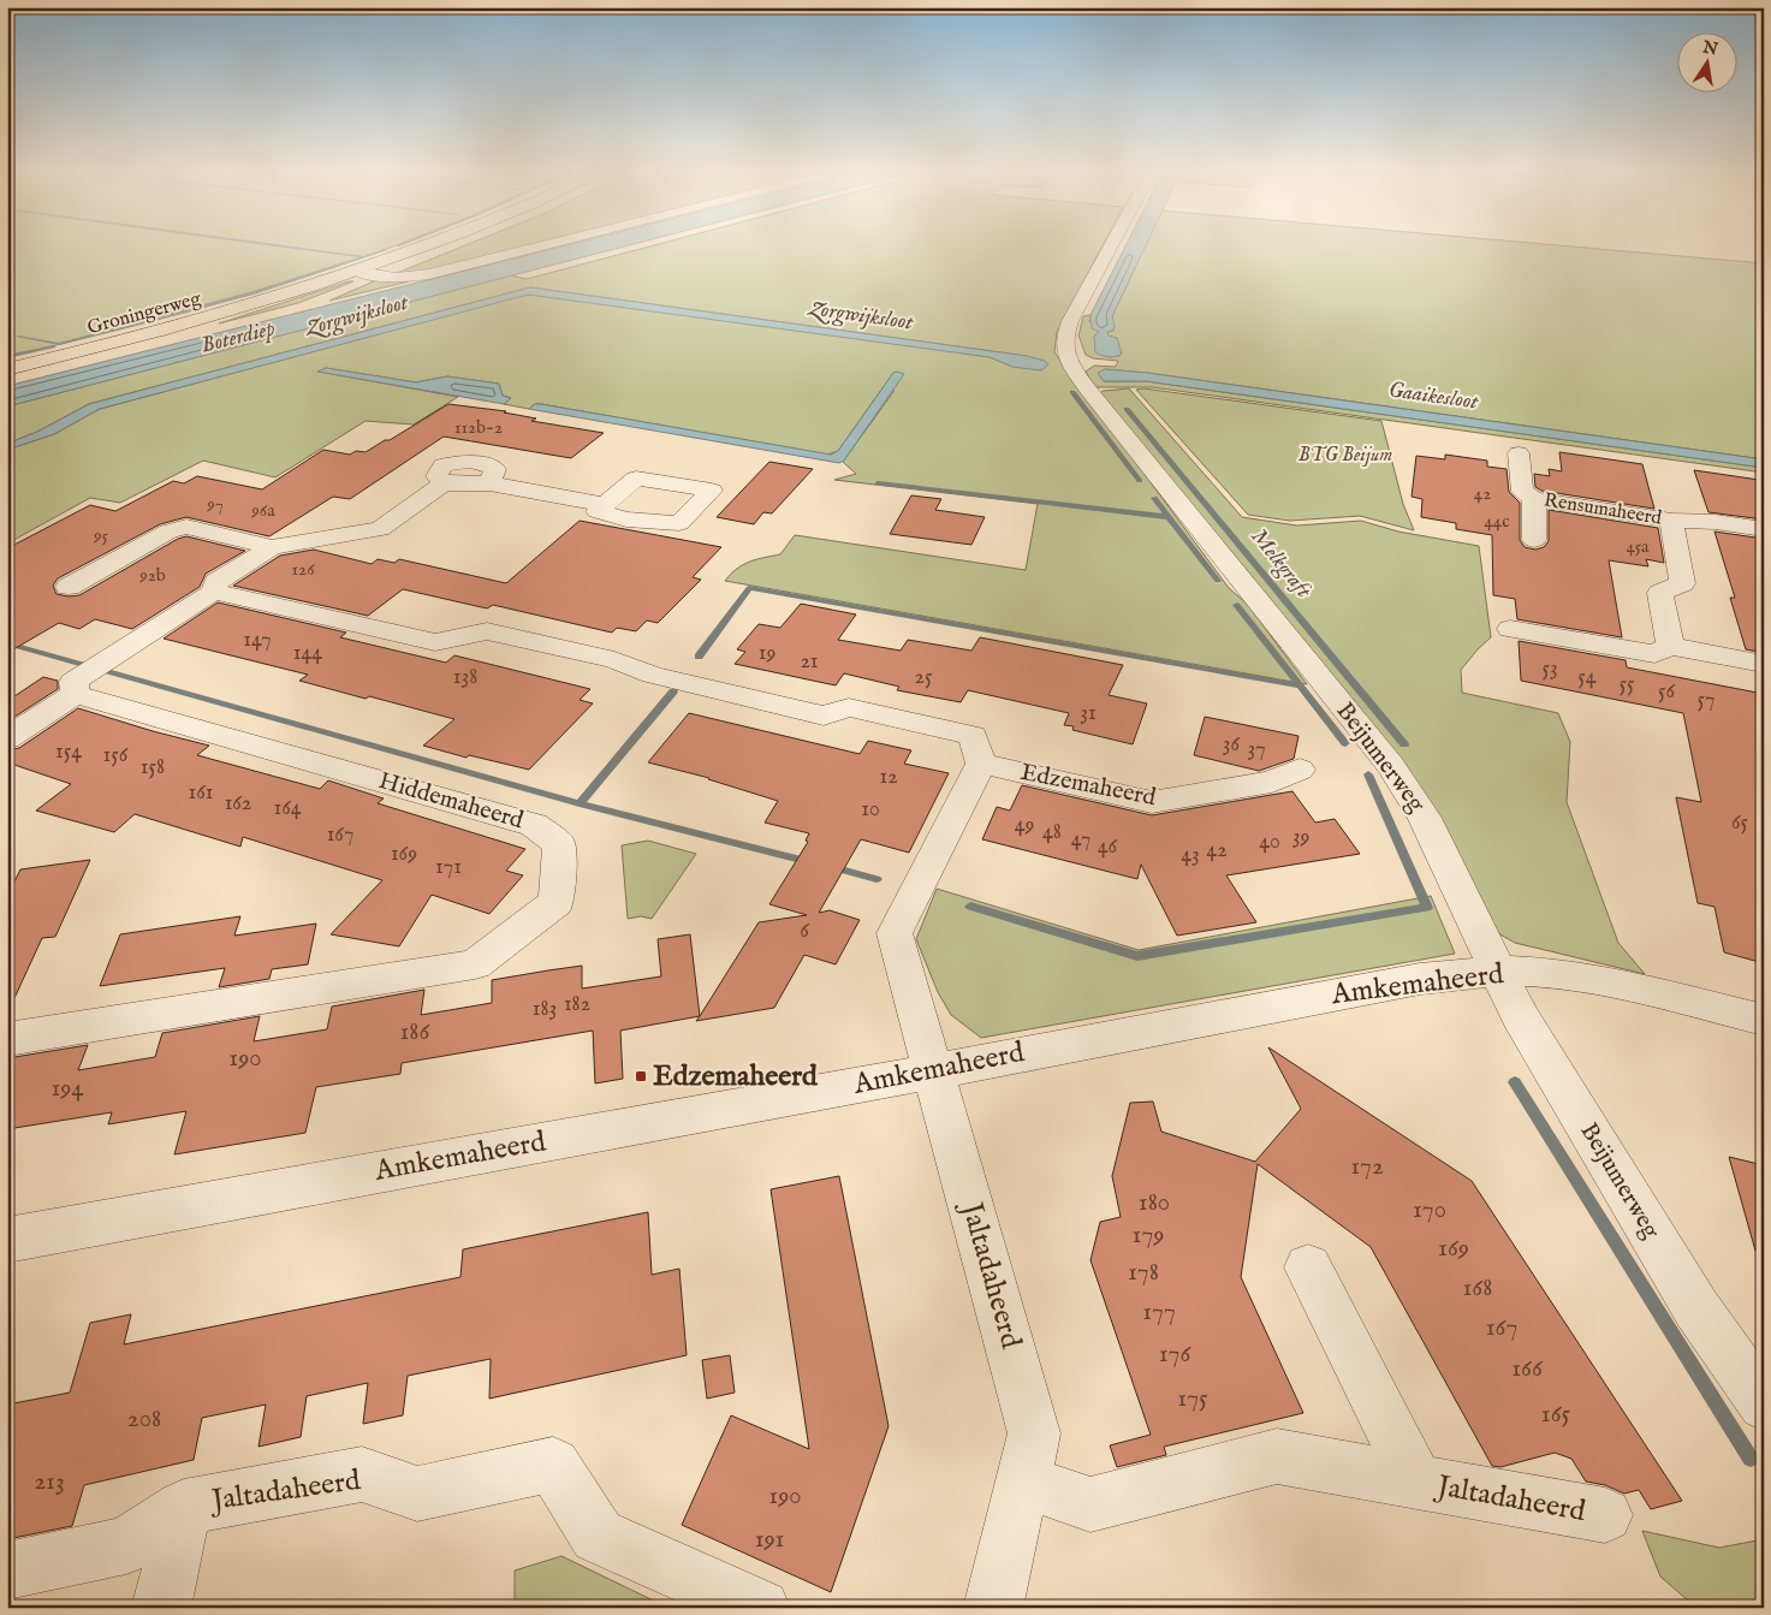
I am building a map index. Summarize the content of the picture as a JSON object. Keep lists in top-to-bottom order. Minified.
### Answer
{"streets":{"main road":["Groningerweg"],"street":["Rensumaheerd","Beijumerweg","Edzemaheerd","Hiddemaheerd","Amkemaheerd","Jaltadaheerd"]},"crossings":[["Beijumerweg","Amkemaheerd"],["Amkemaheerd","Jaltadaheerd"]],"water":["Zorgwijksloot","Boterdiep","Gaaikesloot","Melkgraft"],"parks":["BTG Beijum"],"places":{"transit":["Edzemaheerd"]},"house_numbers":["112b-2","42","97","96a","44c","95","45a","126","92b","147","144","19","21","53","138","25","54","55","56","57","31","36","37","154","156","158","12","161","162","164","10","65","49","48","167","39","47","40","46","42","169","43","171","6","182","183","186","190","194","172","180","170","179","169","178","168","177","167","176","166","175","165","208","213","190","191"],"north":"top"}
